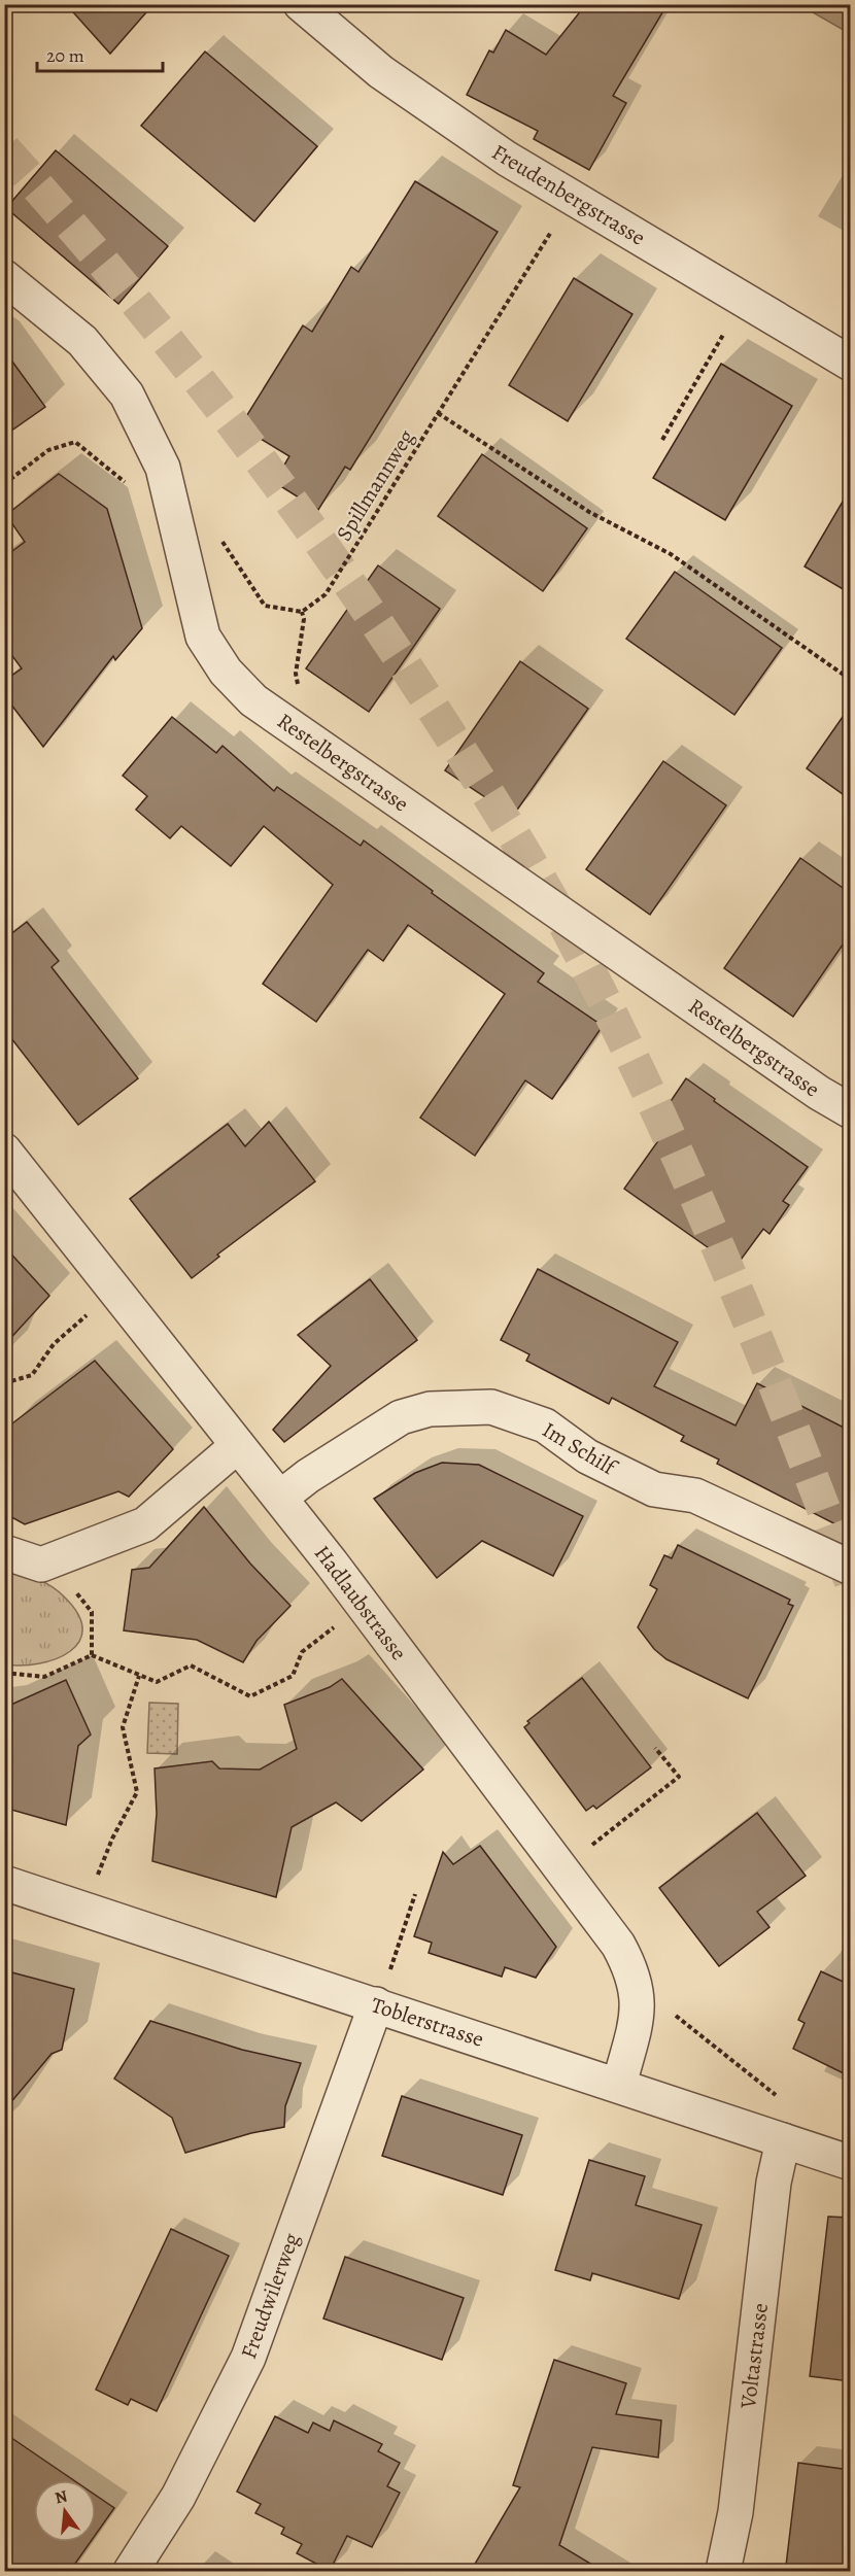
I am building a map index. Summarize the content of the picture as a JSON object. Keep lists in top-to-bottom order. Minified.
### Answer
{"streets":{"street":["Freudenbergstrasse","Restelbergstrasse","Im Schilf","Hadlaubstrasse","Toblerstrasse","Freudwilerweg","Voltastrasse"],"path":["Spillmannweg"]},"crossings":[["Im Schilf","Hadlaubstrasse"],["Hadlaubstrasse","Toblerstrasse"],["Toblerstrasse","Freudwilerweg"],["Toblerstrasse","Voltastrasse"]],"scale_bar":"20 m","north":"top"}
